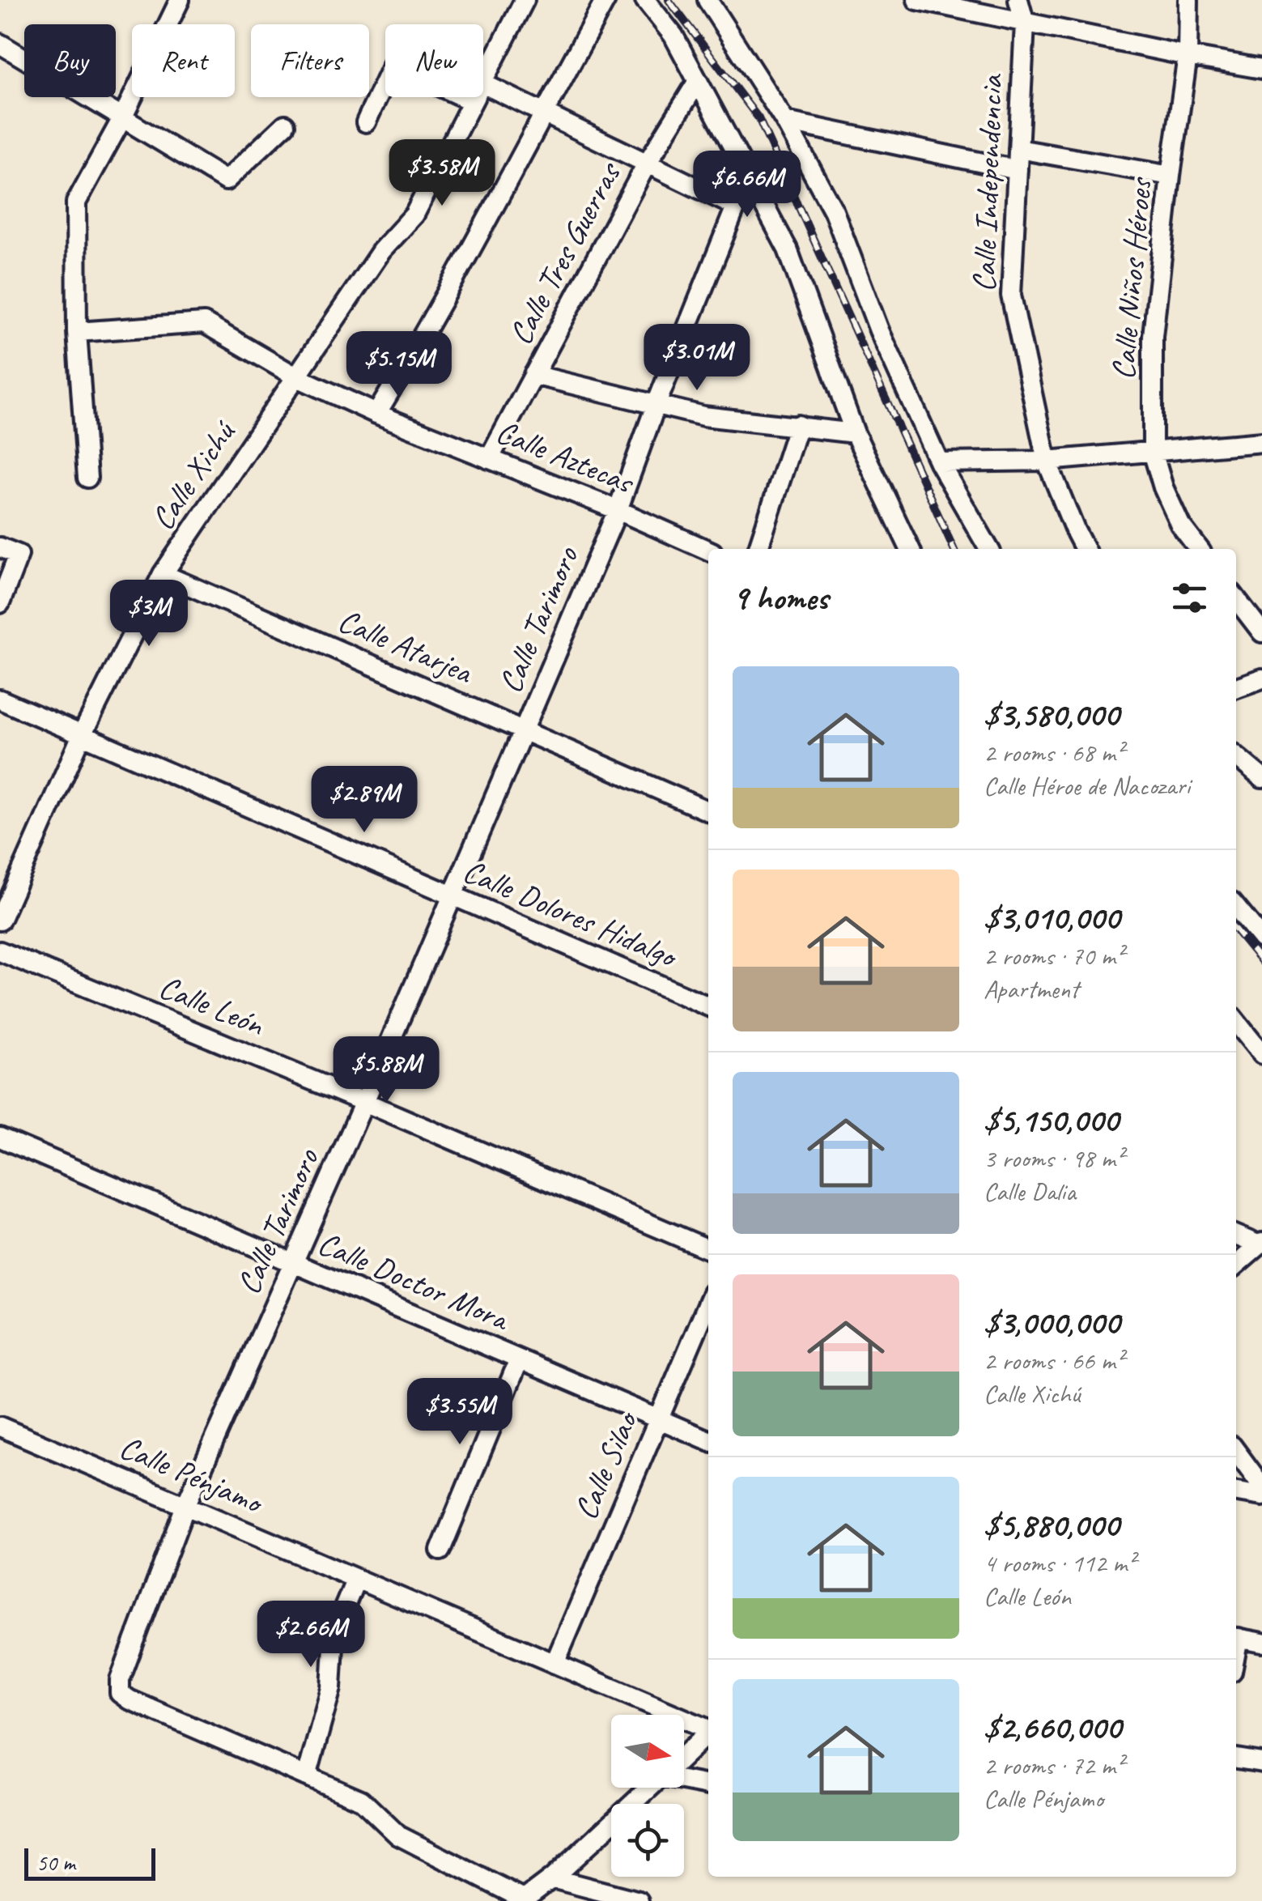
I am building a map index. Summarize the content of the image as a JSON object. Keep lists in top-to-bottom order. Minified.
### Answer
{"streets":{"street":["Calle Independencia","Calle Tres Guerras","Calle Niños Héroes","Calle Aztecas","Calle Xichú","Calle Tarimoro","Calle Atarjea","Calle Dolores Hidalgo","Calle León","Calle Doctor Mora","Calle Silao","Calle Pénjamo"]},"crossings":[["Calle Tres Guerras","Calle Aztecas"],["Calle Aztecas","Calle Xichú"],["Calle Aztecas","Calle Tarimoro"],["Calle Xichú","Calle Atarjea"],["Calle Xichú","Calle Dolores Hidalgo"],["Calle Tarimoro","Calle Atarjea"],["Calle Tarimoro","Calle Dolores Hidalgo"],["Calle Tarimoro","Calle León"],["Calle Tarimoro","Calle Doctor Mora"],["Calle Tarimoro","Calle Pénjamo"],["Calle Doctor Mora","Calle Silao"],["Calle Silao","Calle Pénjamo"]],"scale_bar":"50 m","north":"right","page":{"chip":["Buy","Rent","Filters","New"],"price":["$3.58M","$6.66M","$3.01M","$5.15M","$3M","$2.89M","$5.88M","$3.55M","$2.66M"],"heading":"9 homes","list":[{"name":"$3,580,000","note":"2 rooms · 68 m² · Calle Héroe de Nacozari"},{"name":"$3,010,000","note":"2 rooms · 70 m² · Apartment"},{"name":"$5,150,000","note":"3 rooms · 98 m² · Calle Dalia"},{"name":"$3,000,000","note":"2 rooms · 66 m² · Calle Xichú"},{"name":"$5,880,000","note":"4 rooms · 112 m² · Calle León"},{"name":"$2,660,000","note":"2 rooms · 72 m² · Calle Pénjamo"}],"scale":"50 m"}}
